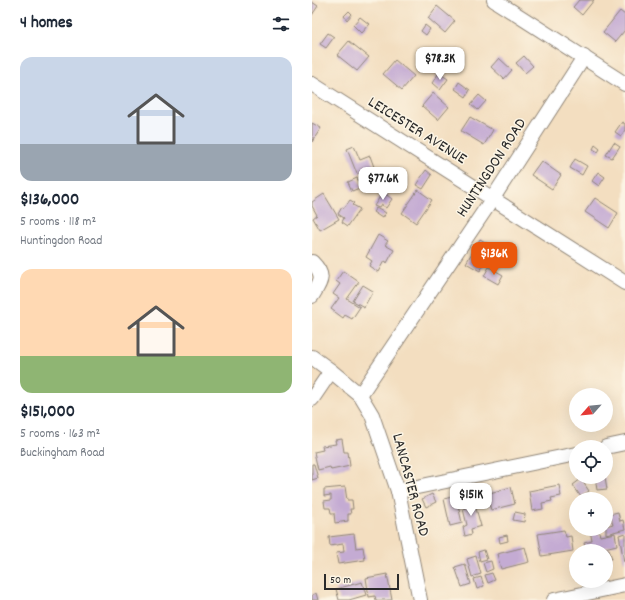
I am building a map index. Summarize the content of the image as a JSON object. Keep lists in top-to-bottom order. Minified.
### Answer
{"streets":{"street":["LEICESTER AVENUE","HUNTINGDON ROAD","LANCASTER ROAD"]},"crossings":[["LEICESTER AVENUE","HUNTINGDON ROAD"],["HUNTINGDON ROAD","LANCASTER ROAD"]],"scale_bar":"50 m","north":"bottom left","page":{"heading":"4 homes","price":["$78.3K","$77.6K","$136K","$151K"],"list":[{"name":"$136,000","note":"5 rooms · 118 m² · Huntingdon Road"},{"name":"$151,000","note":"5 rooms · 163 m² · Buckingham Road"}],"map_buttons":["+","−"],"scale":"50 m"}}
